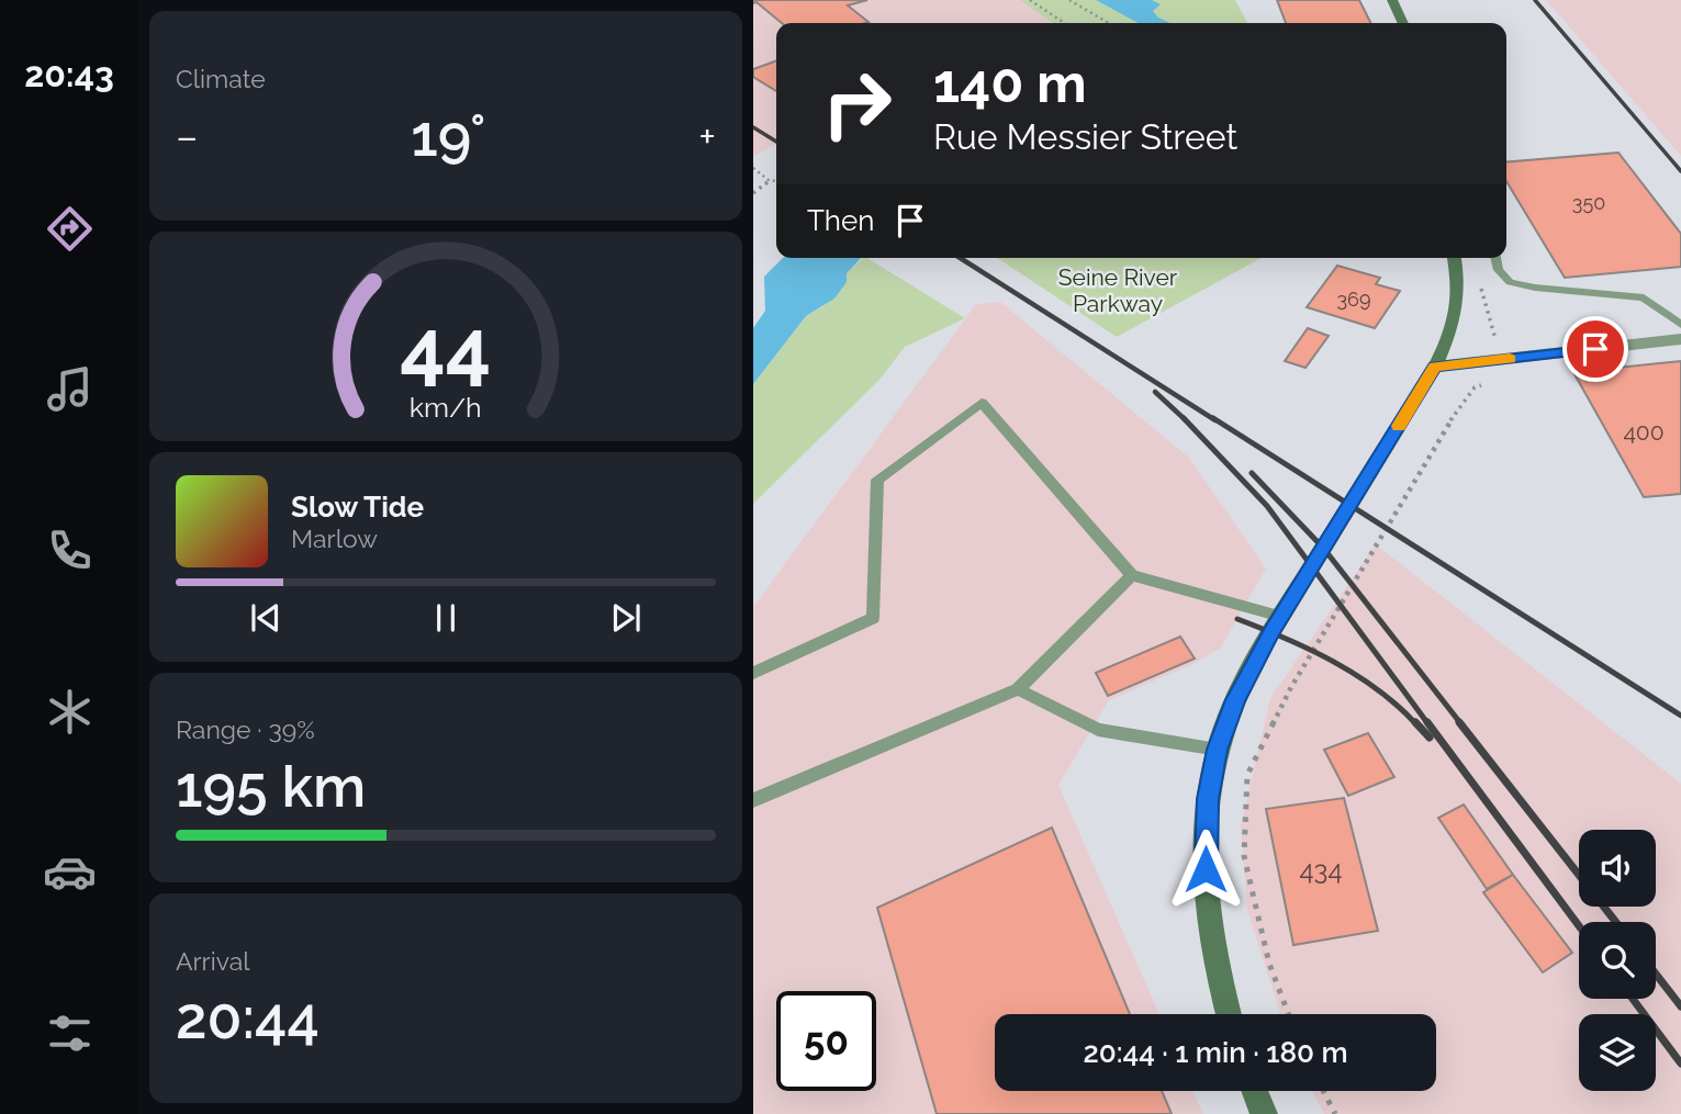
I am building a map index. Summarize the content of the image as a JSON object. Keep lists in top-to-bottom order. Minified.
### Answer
{"parks":["Seine River Parkway"],"house_numbers":["350","369","400","434"],"page":{"tabs":"20:43","tile":["Climate",["Range · 39%","195 km"],["Arrival","20:44"]],"turn":["140 m","Rue Messier Street"],"heat":["−","19°","+"],"then":"Then","song":["Slow Tide","Marlow"],"limit":"50","trip":"20:44 · 1 min · 180 m","gauge":["44","km/h"]}}
